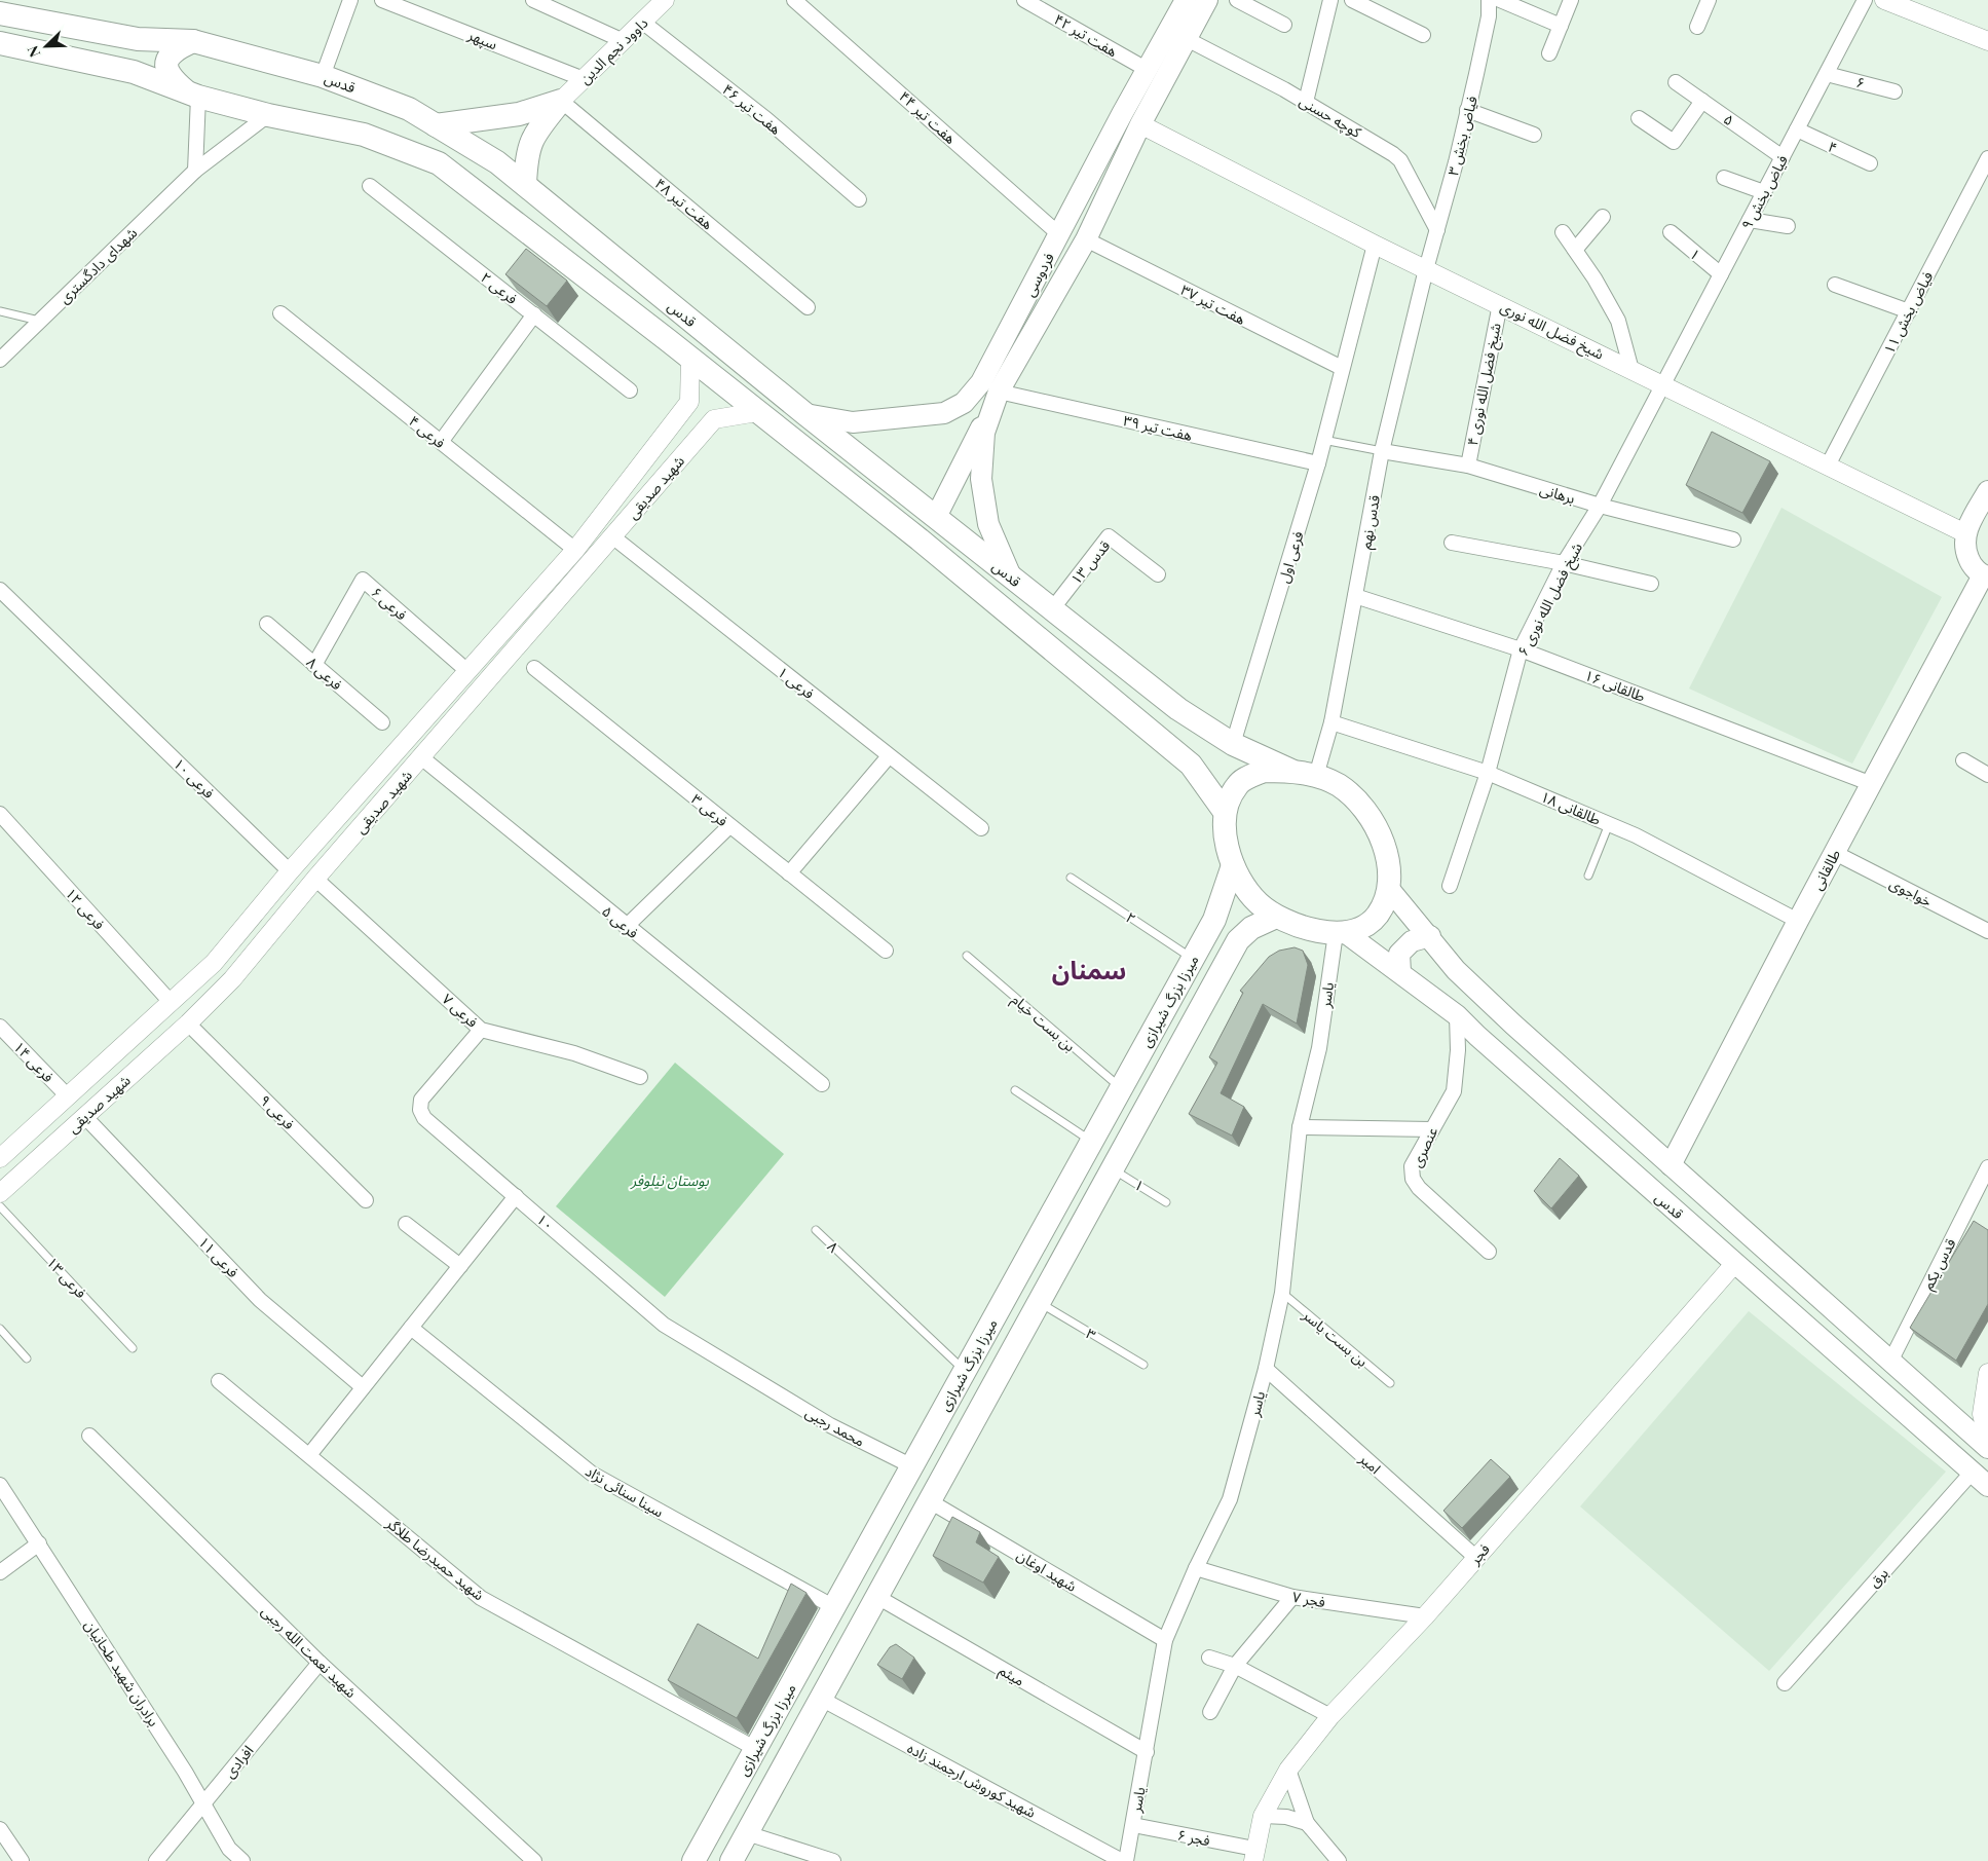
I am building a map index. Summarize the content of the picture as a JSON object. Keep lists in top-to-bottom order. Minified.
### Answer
{"streets":{"main road":["قدس","فردوسی","طالقانی","میرزا بزرگ شیرازی"],"street":["هفت تیر ۴۲","سپهر","داوود نجم الدین","۶","هفت تیر ۴۶","کوچه حسنی","هفت تیر ۴۴","۵","فیاض بخش ۳","۴","فیاض بخش ۹","هفت تیر ۴۸","۱","شهدای دادگستری","فرعی ۲","هفت تیر ۳۷","فیاض بخش ۱۱","شیخ فضل الله نوری","شیخ فضل الله نوری ۴","هفت تیر ۳۹","فرعی ۴","شهید صدیقی","برهانی","قدس نهم","فرعی اول","قدس ۱۳","شیخ فضل الله نوری ۶","فرعی ۶","فرعی ۸","فرعی ۱","طالقانی ۱۶","فرعی ۱۰","طالقانی ۱۸","فرعی ۳","خواجوی","فرعی ۱۲","فرعی ۵","یاسر","فرعی ۷","فرعی ۱۴","فرعی ۹","عنصری","۱۰","فرعی ۱۱","قدس یکم","محمد رجبی","امیر","سینا سنائی نژاد","فجر","شهید حمیدرضا طلاگر","شهید اوغان","برق","فجر ۷","شهید نعمت الله رجبی","برادران شهید طحانیان","میثم","افرادی","شهید کوروش ارجمند زاده","فجر ۶"],"lane":["۲","بن بست خیام","۸","فرعی ۱۳","۳","بن بست یاسر"]},"crossings":[["هفت تیر ۴۲","فردوسی"],["سپهر","داوود نجم الدین"],["داوود نجم الدین","هفت تیر ۴۶"],["داوود نجم الدین","هفت تیر ۴۸"],["قدس","شهدای دادگستری"],["قدس","فردوسی"],["قدس","شهید صدیقی"],["قدس","قدس نهم"],["قدس","فرعی اول"],["قدس","قدس ۱۳"],["قدس","یاسر"],["قدس","میرزا بزرگ شیرازی"],["قدس","عنصری"],["قدس","فجر"],["قدس","برق"],["۶","فیاض بخش ۹"],["کوچه حسنی","فیاض بخش ۳"],["کوچه حسنی","فردوسی"],["هفت تیر ۴۴","فردوسی"],["۵","فیاض بخش ۹"],["فیاض بخش ۳","شیخ فضل الله نوری"],["فیاض بخش ۳","قدس نهم"],["۴","فیاض بخش ۹"],["فیاض بخش ۹","۱"],["فیاض بخش ۹","شیخ فضل الله نوری"],["فیاض بخش ۹","شیخ فضل الله نوری ۶"],["فردوسی","هفت تیر ۳۷"],["فردوسی","شیخ فضل الله نوری"],["فردوسی","هفت تیر ۳۹"],["هفت تیر ۳۷","فرعی اول"],["فیاض بخش ۱۱","شیخ فضل الله نوری"],["شیخ فضل الله نوری","شیخ فضل الله نوری ۴"],["شیخ فضل الله نوری","قدس نهم"],["شیخ فضل الله نوری","فرعی اول"],["شیخ فضل الله نوری","شیخ فضل الله نوری ۶"],["شیخ فضل الله نوری ۴","برهانی"],["هفت تیر ۳۹","فرعی اول"],["فرعی ۴","شهید صدیقی"],["شهید صدیقی","فرعی ۶"],["شهید صدیقی","فرعی ۱"],["شهید صدیقی","فرعی ۱۰"],["شهید صدیقی","فرعی ۱۲"],["شهید صدیقی","فرعی ۵"],["شهید صدیقی","فرعی ۷"],["شهید صدیقی","فرعی ۱۴"],["شهید صدیقی","فرعی ۹"],["شهید صدیقی","فرعی ۱۱"],["برهانی","قدس نهم"],["برهانی","شیخ فضل الله نوری ۶"],["قدس نهم","طالقانی ۱۶"],["قدس نهم","طالقانی ۱۸"],["قدس نهم","یاسر"],["قدس نهم","میرزا بزرگ شیرازی"],["شیخ فضل الله نوری ۶","طالقانی ۱۶"],["شیخ فضل الله نوری ۶","طالقانی ۱۸"],["فرعی ۶","فرعی ۸"],["طالقانی ۱۶","طالقانی"],["طالقانی ۱۸","طالقانی"],["طالقانی","خواجوی"],["۲","میرزا بزرگ شیرازی"],["یاسر","میرزا بزرگ شیرازی"],["یاسر","بن بست یاسر"],["یاسر","امیر"],["یاسر","شهید اوغان"],["یاسر","فجر ۷"],["یاسر","میثم"],["یاسر","فجر ۶"],["میرزا بزرگ شیرازی","بن بست خیام"],["میرزا بزرگ شیرازی","۸"],["میرزا بزرگ شیرازی","محمد رجبی"],["میرزا بزرگ شیرازی","سینا سنائی نژاد"],["میرزا بزرگ شیرازی","شهید حمیدرضا طلاگر"],["فرعی ۷","۱۰"],["۱۰","محمد رجبی"],["امیر","فجر"],["فجر","فجر ۷"],["فجر","فجر ۶"],["شهید نعمت الله رجبی","افرادی"],["برادران شهید طحانیان","افرادی"]],"districts":["سمنان"],"parks":["بوستان نیلوفر"],"north":"bottom left"}
